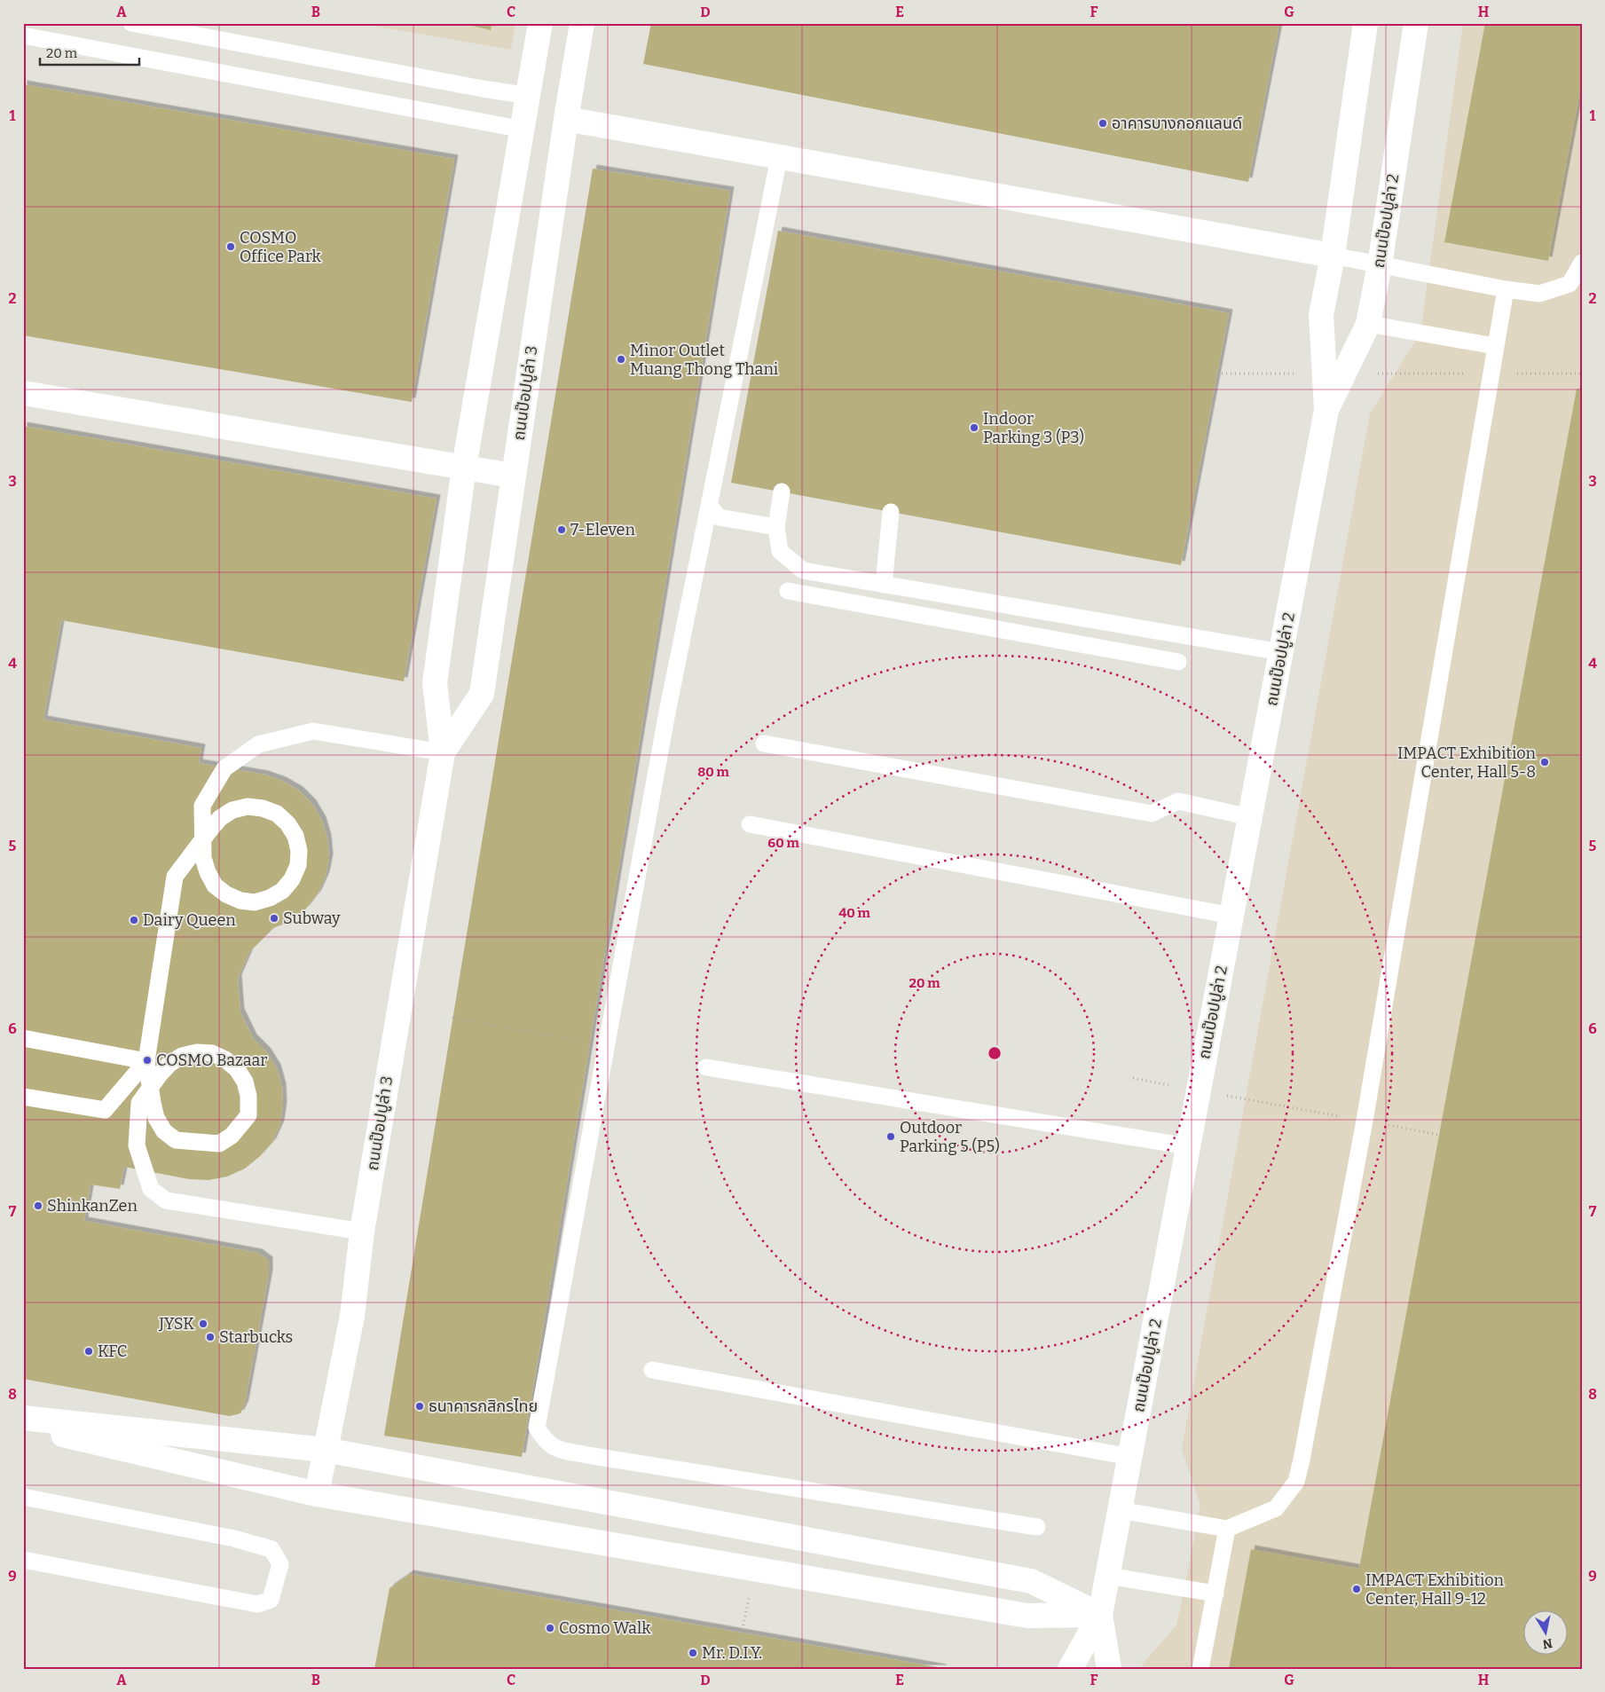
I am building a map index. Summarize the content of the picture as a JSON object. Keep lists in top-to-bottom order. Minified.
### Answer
{"streets":{"street":["ถนนป๊อปปูล่า 2","ถนนป๊อปปูล่า 3"]},"places":["อาคารบางกอกแลนด์","COSMO Office Park","Minor Outlet Muang Thong Thani","Indoor Parking 3 (P3)","7-Eleven","IMPACT Exhibition Center, Hall 5-8","Subway","Dairy Queen","COSMO Bazaar","Outdoor Parking 5 (P5)","ShinkanZen","JYSK","Starbucks","KFC","ธนาคารกสิกรไทย","IMPACT Exhibition Center, Hall 9-12","Cosmo Walk","Mr. D.I.Y."],"scale_bar":"20 m","north":"bottom","grid":{"columns":["A","B","C","D","E","F","G","H"],"rows":["1","2","3","4","5","6","7","8","9"]},"rings":["80 m","60 m","40 m","20 m"]}
